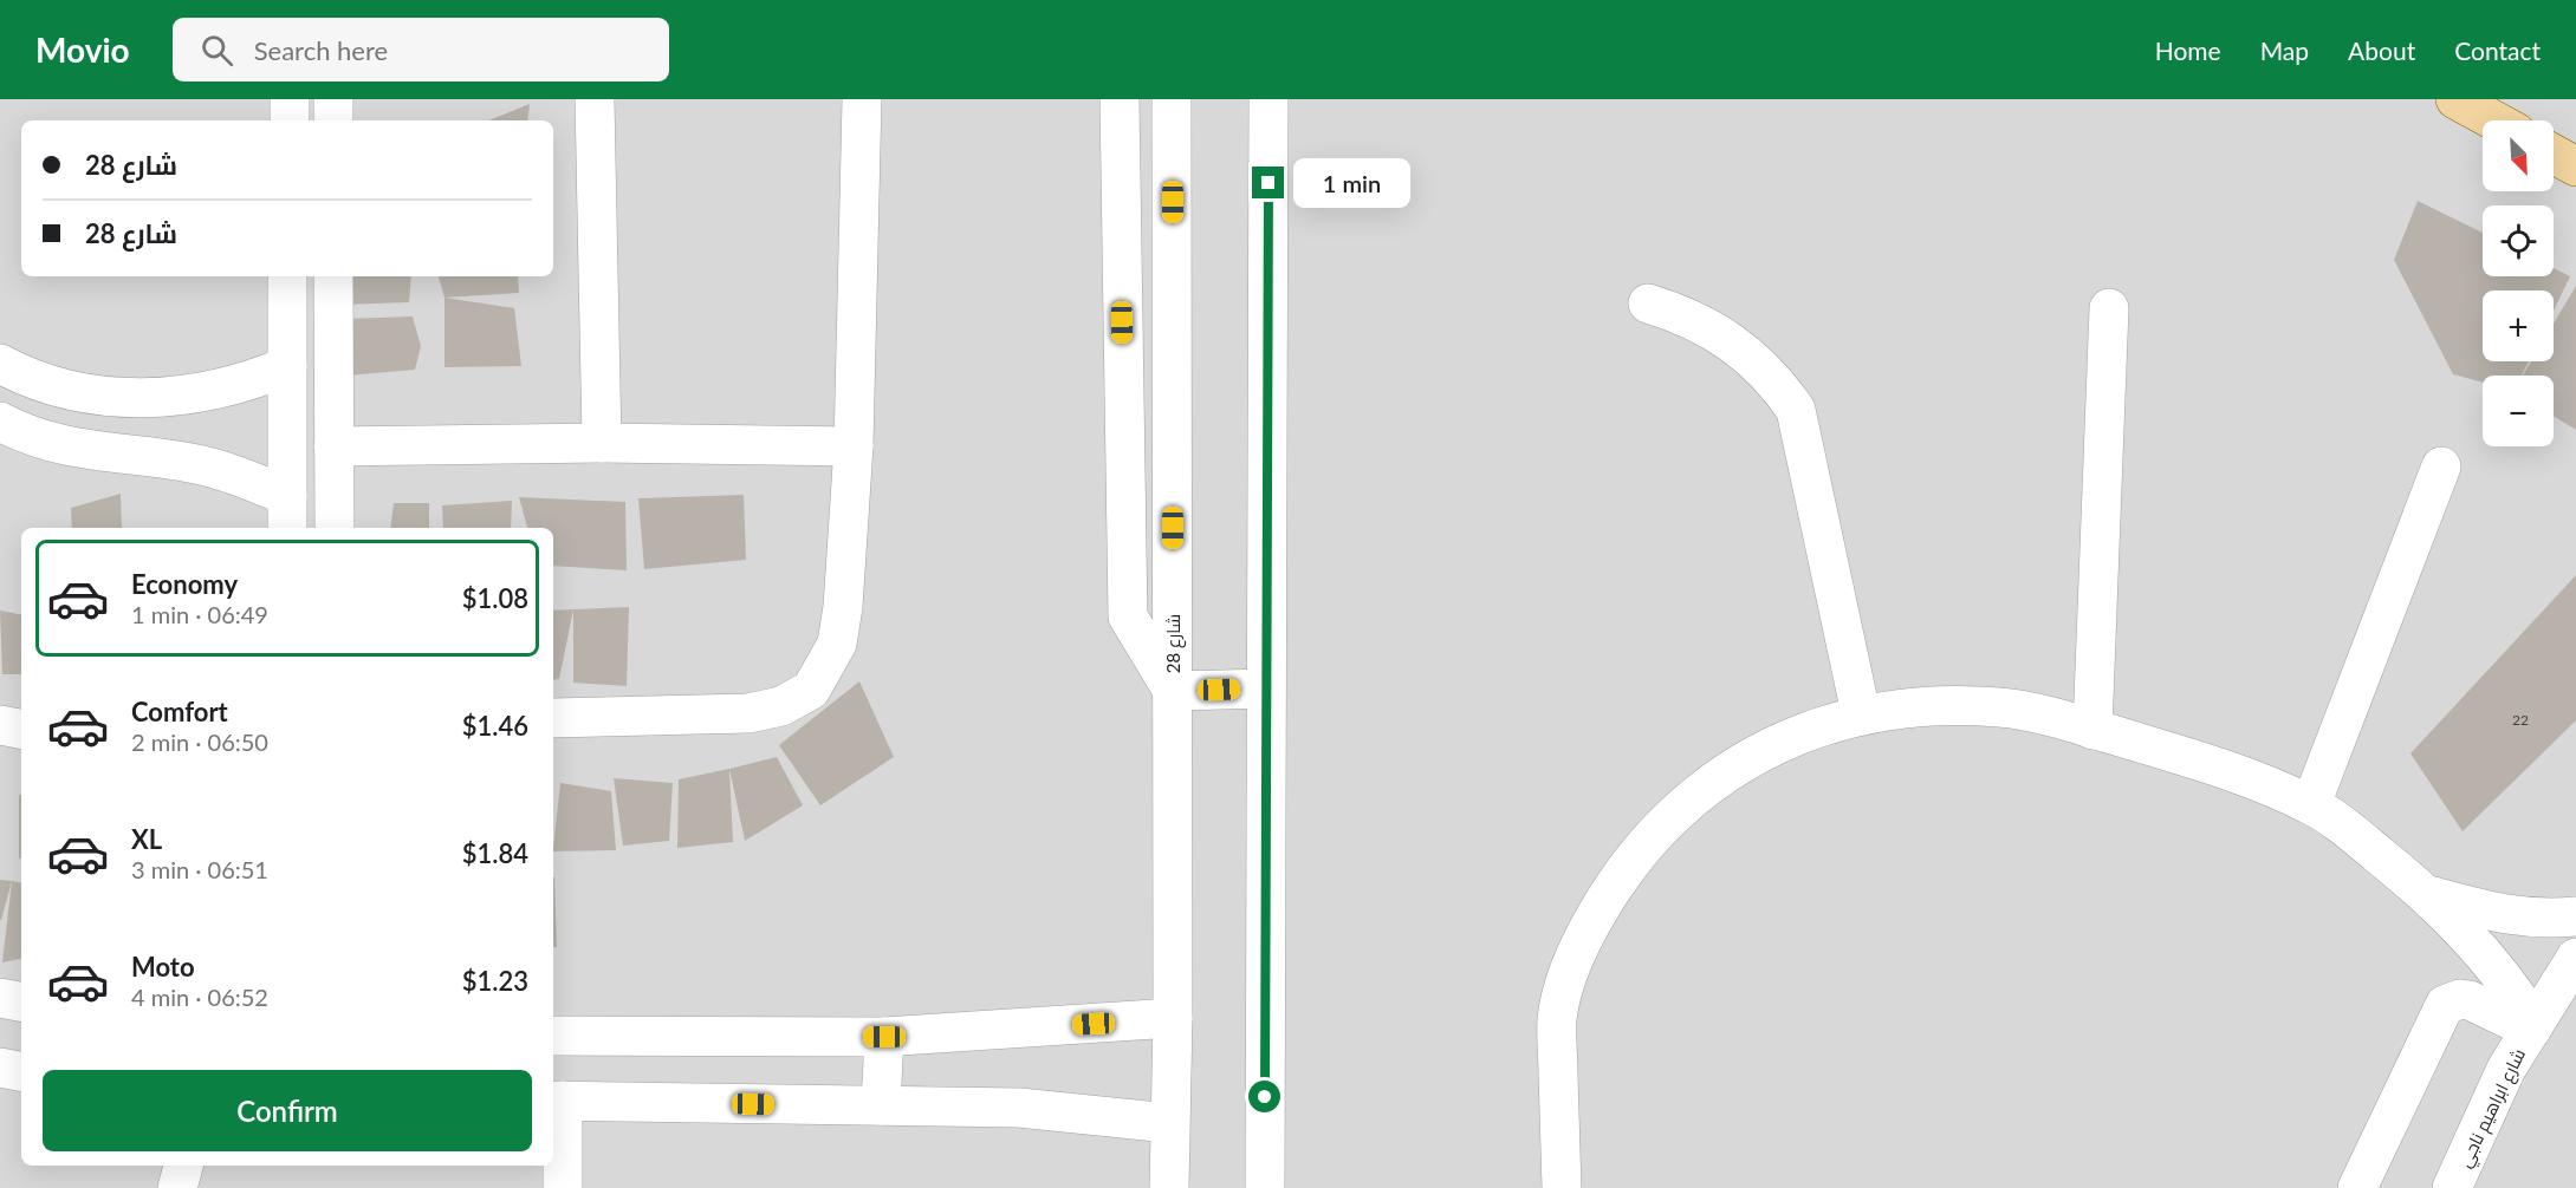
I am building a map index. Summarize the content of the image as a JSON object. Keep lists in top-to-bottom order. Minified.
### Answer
{"streets":{"street":["شارع 28","شارع ابراهيم ناجي"]},"house_numbers":["22"],"north":"bottom right","page":{"header":"Movio","search":"Search here","nav":["Home","Map","About","Contact"],"map_buttons":["+","−"],"banner":["شارع 28","شارع 28"],"bubble":"1 min","list":[{"name":"Economy","note":"1 min · 06:49","value":"$1.08"},{"name":"Comfort","note":"2 min · 06:50","value":"$1.46"},{"name":"XL","note":"3 min · 06:51","value":"$1.84"},{"name":"Moto","note":"4 min · 06:52","value":"$1.23"}],"buttons":"Confirm"}}
